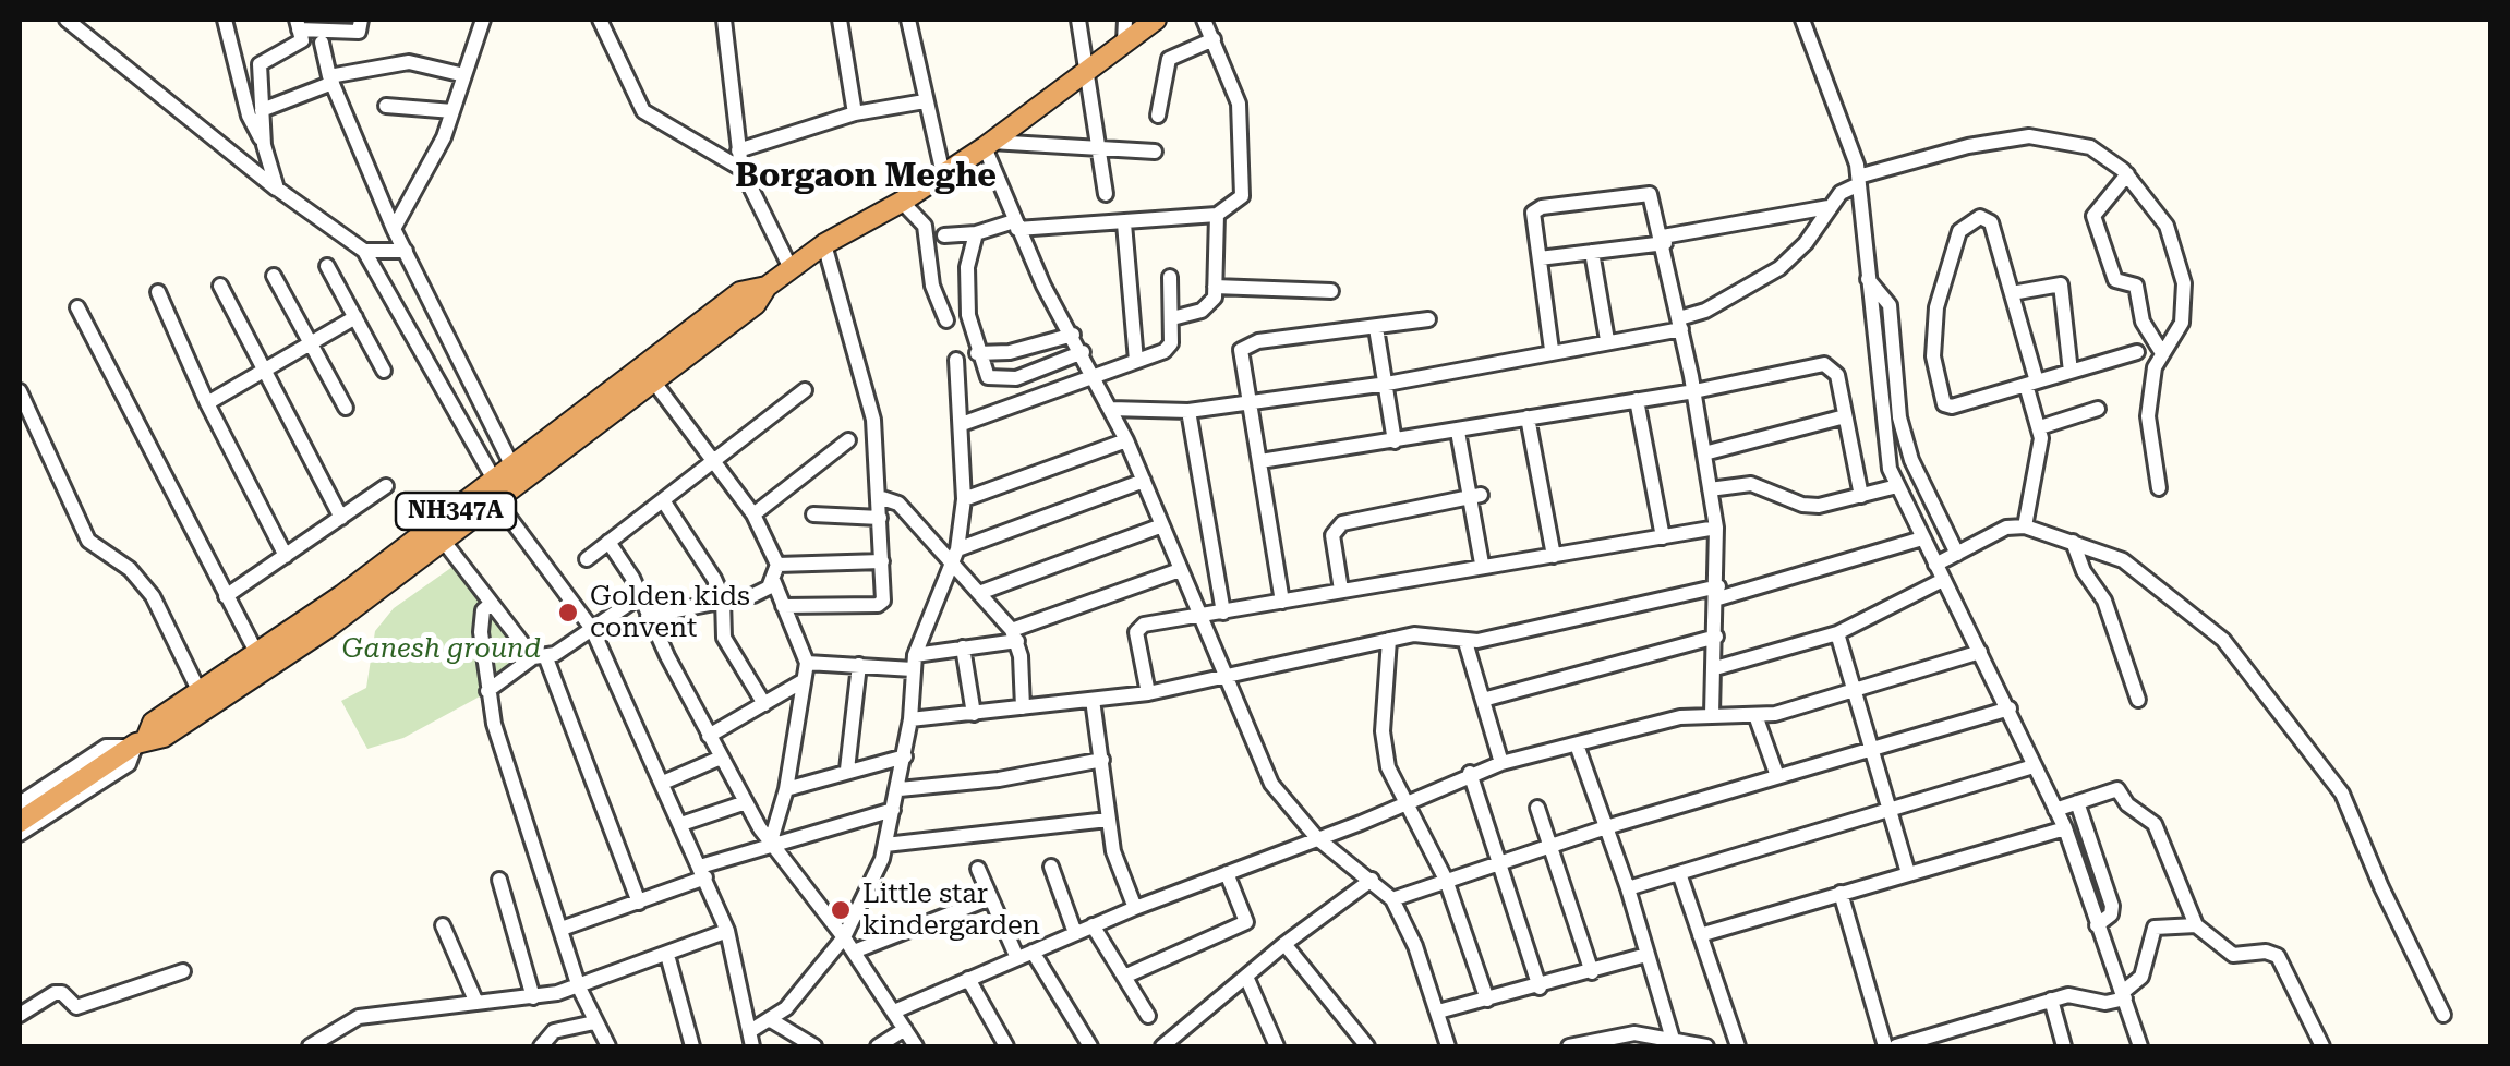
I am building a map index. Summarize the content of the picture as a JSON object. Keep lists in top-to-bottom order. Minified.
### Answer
{"streets":{"highway":["NH347A"]},"districts":["Borgaon Meghe"],"parks":["Ganesh ground"],"places":["Golden kids convent","Little star kindergarden"]}
